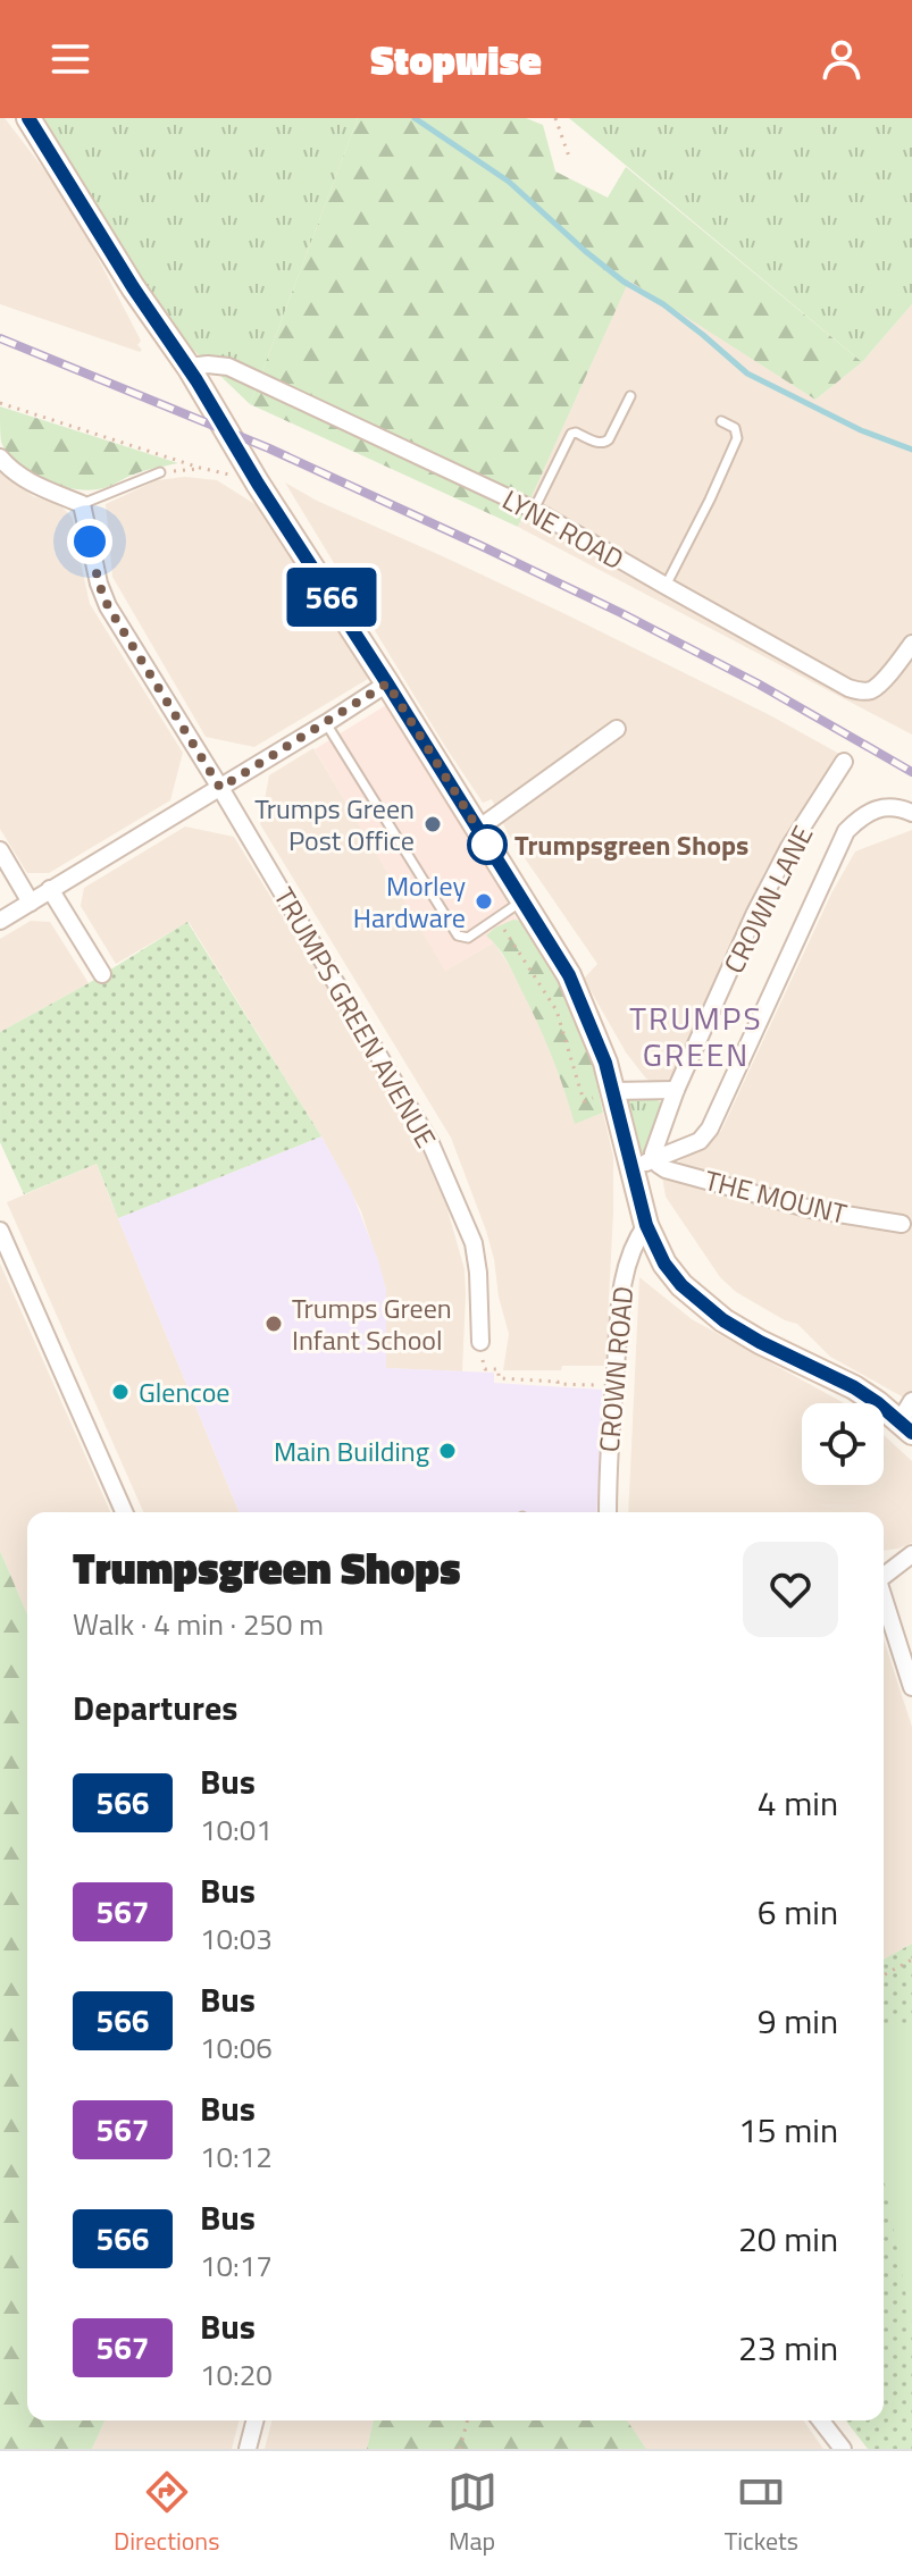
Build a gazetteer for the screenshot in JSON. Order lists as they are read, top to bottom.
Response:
{
  "streets": {
    "street": [
      "LYNE ROAD",
      "CROWN LANE",
      "TRUMPS GREEN AVENUE",
      "THE MOUNT",
      "CROWN ROAD"
    ]
  },
  "crossings": [
    ["CROWN LANE", "THE MOUNT"]
  ],
  "districts": ["TRUMPS GREEN"],
  "places": [
    "Trumps Green Post Office",
    "Trumpsgreen Shops",
    "Morley Hardware",
    "Trumps Green Infant School",
    "Glencoe",
    "Main Building"
  ],
  "lines": ["bus line 566"],
  "page": {
    "header": "Stopwise",
    "on_map": "566",
    "heading": [
      ["Trumpsgreen Shops", "Walk · 4 min · 250 m"],
      "Departures"
    ],
    "list": [
      {
        "mark": "566",
        "name": "Bus",
        "note": "10:01",
        "value": "4 min"
      },
      {
        "mark": "567",
        "name": "Bus",
        "note": "10:03",
        "value": "6 min"
      },
      {
        "mark": "566",
        "name": "Bus",
        "note": "10:06",
        "value": "9 min"
      },
      {
        "mark": "567",
        "name": "Bus",
        "note": "10:12",
        "value": "15 min"
      },
      {
        "mark": "566",
        "name": "Bus",
        "note": "10:17",
        "value": "20 min"
      },
      {
        "mark": "567",
        "name": "Bus",
        "note": "10:20",
        "value": "23 min"
      }
    ],
    "tabs": ["Directions", "Map", "Tickets"]
  }
}
